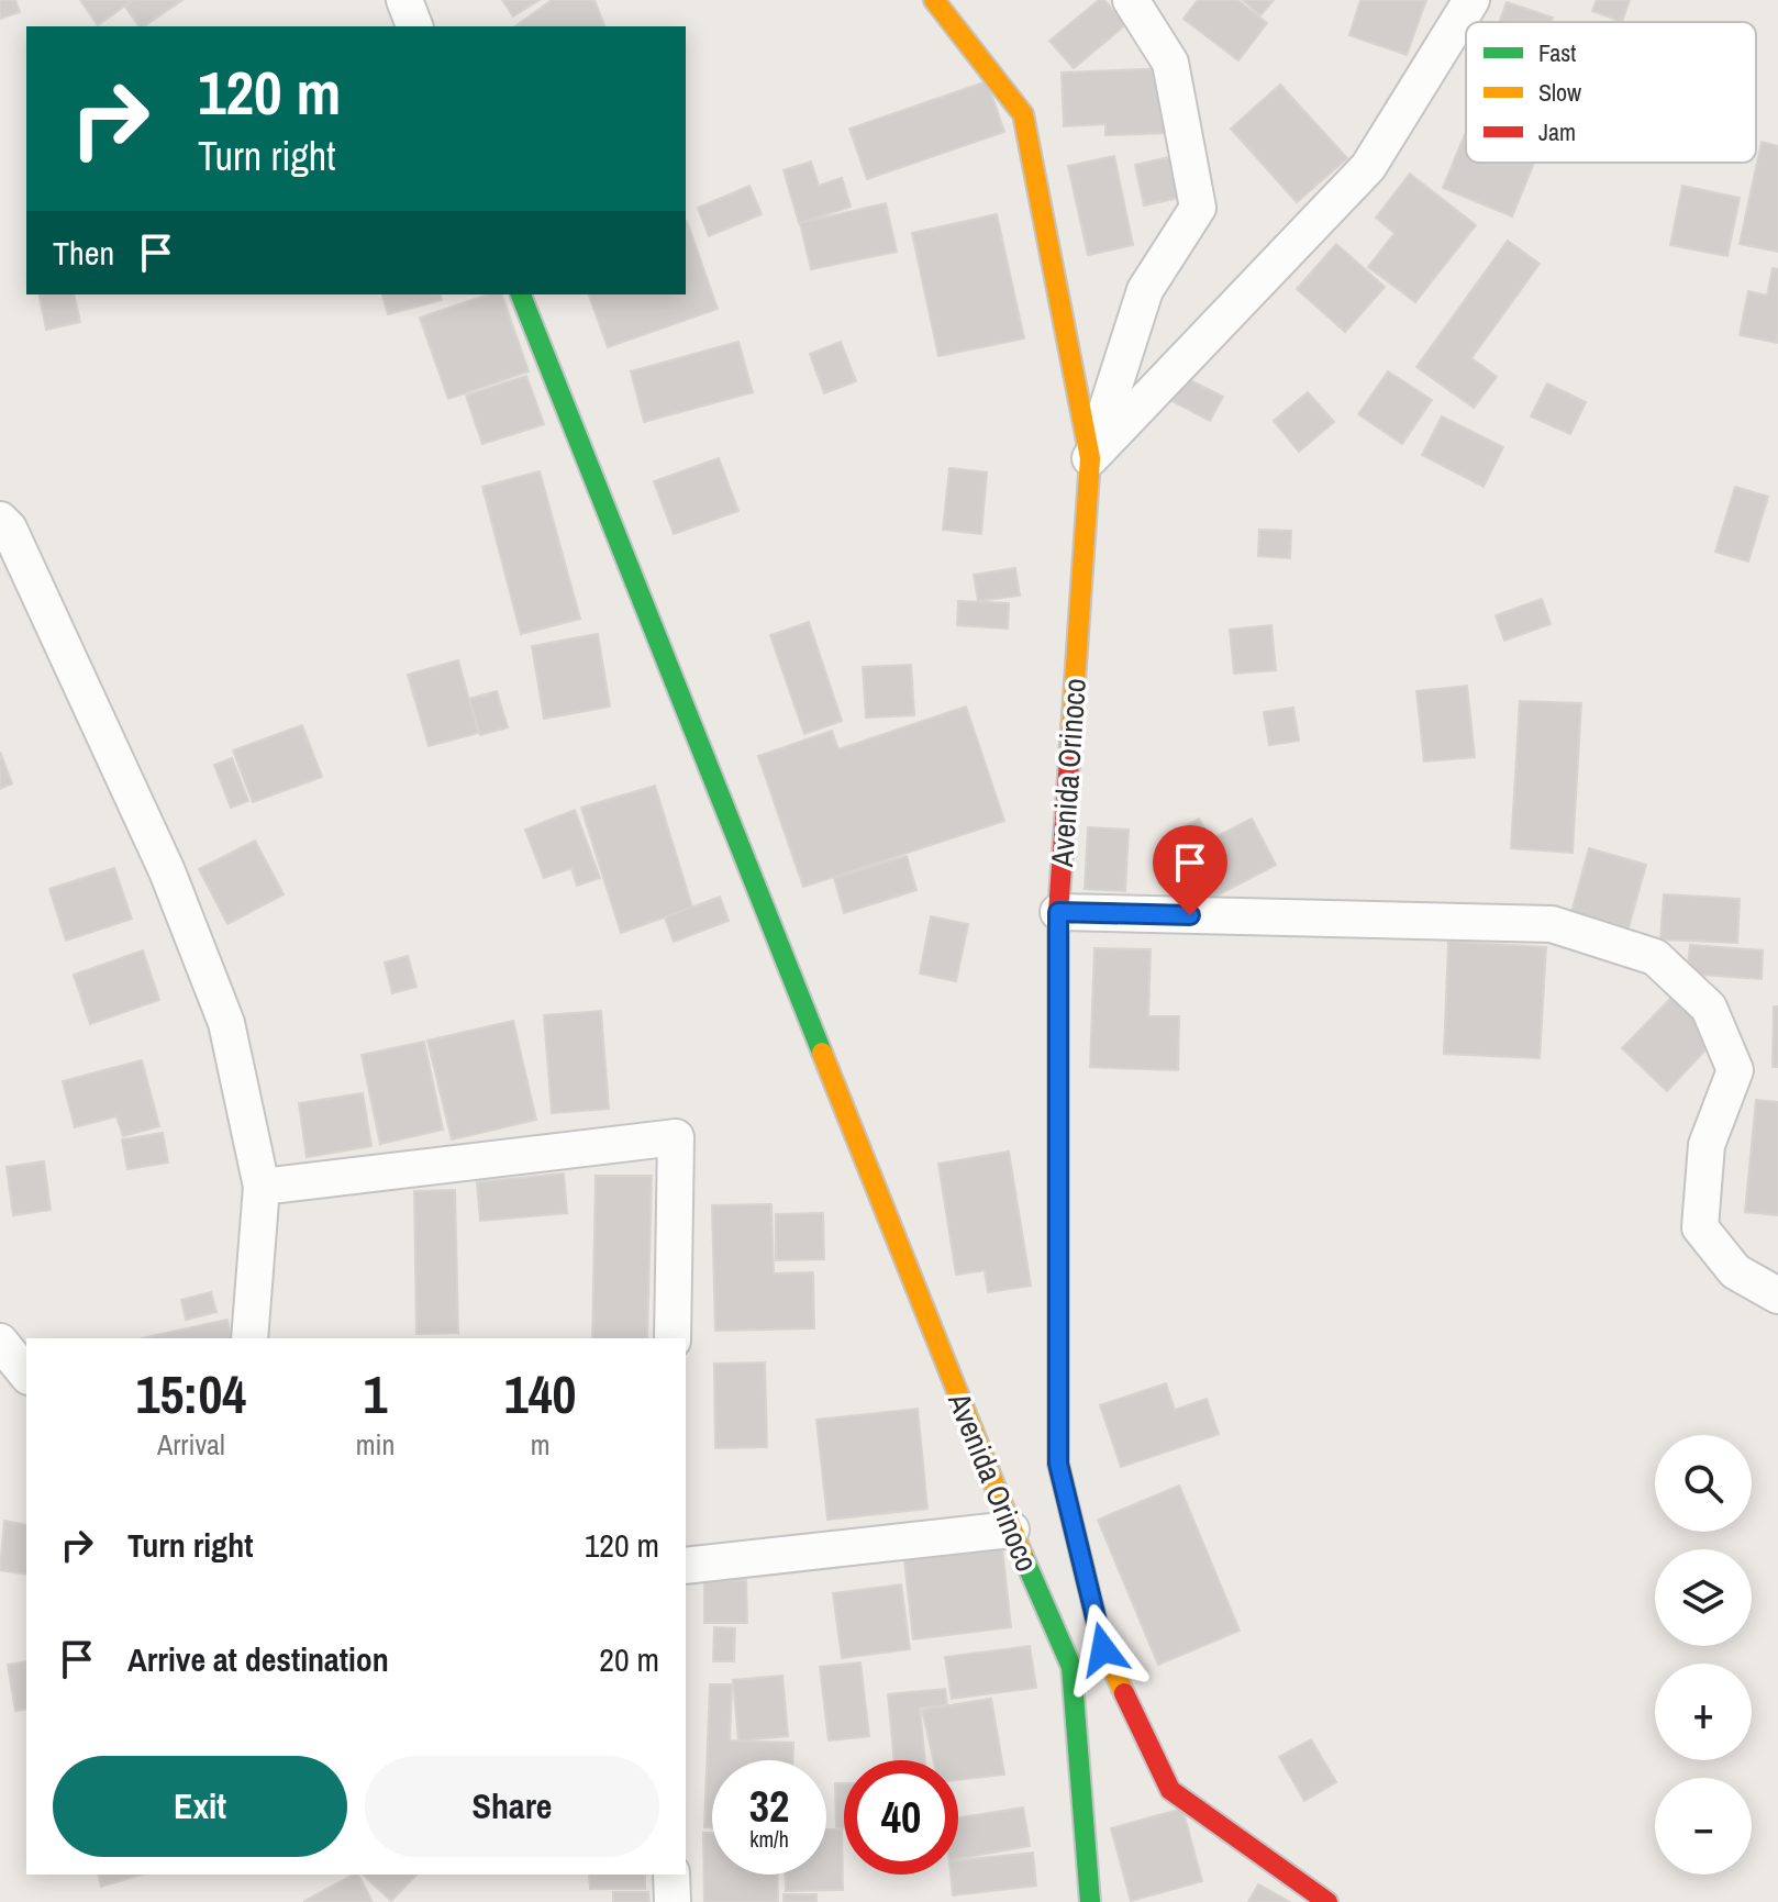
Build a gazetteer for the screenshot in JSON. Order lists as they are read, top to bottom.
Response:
{
  "streets": {
    "street": ["Avenida Orinoco"]
  },
  "legend": ["Fast", "Slow", "Jam"],
  "page": {
    "turn": ["120 m", "Turn right"],
    "then": "Then",
    "eta": [
      "15:04",
      "Arrival",
      "1",
      "min",
      "140",
      "m"
    ],
    "map_buttons": ["+", "−"],
    "list": [
      {
        "name": "Turn right",
        "value": "120 m"
      },
      {
        "name": "Arrive at destination",
        "value": "20 m"
      }
    ],
    "buttons": ["Exit", "Share"],
    "speed": "32 km/h",
    "limit": "40"
  }
}
